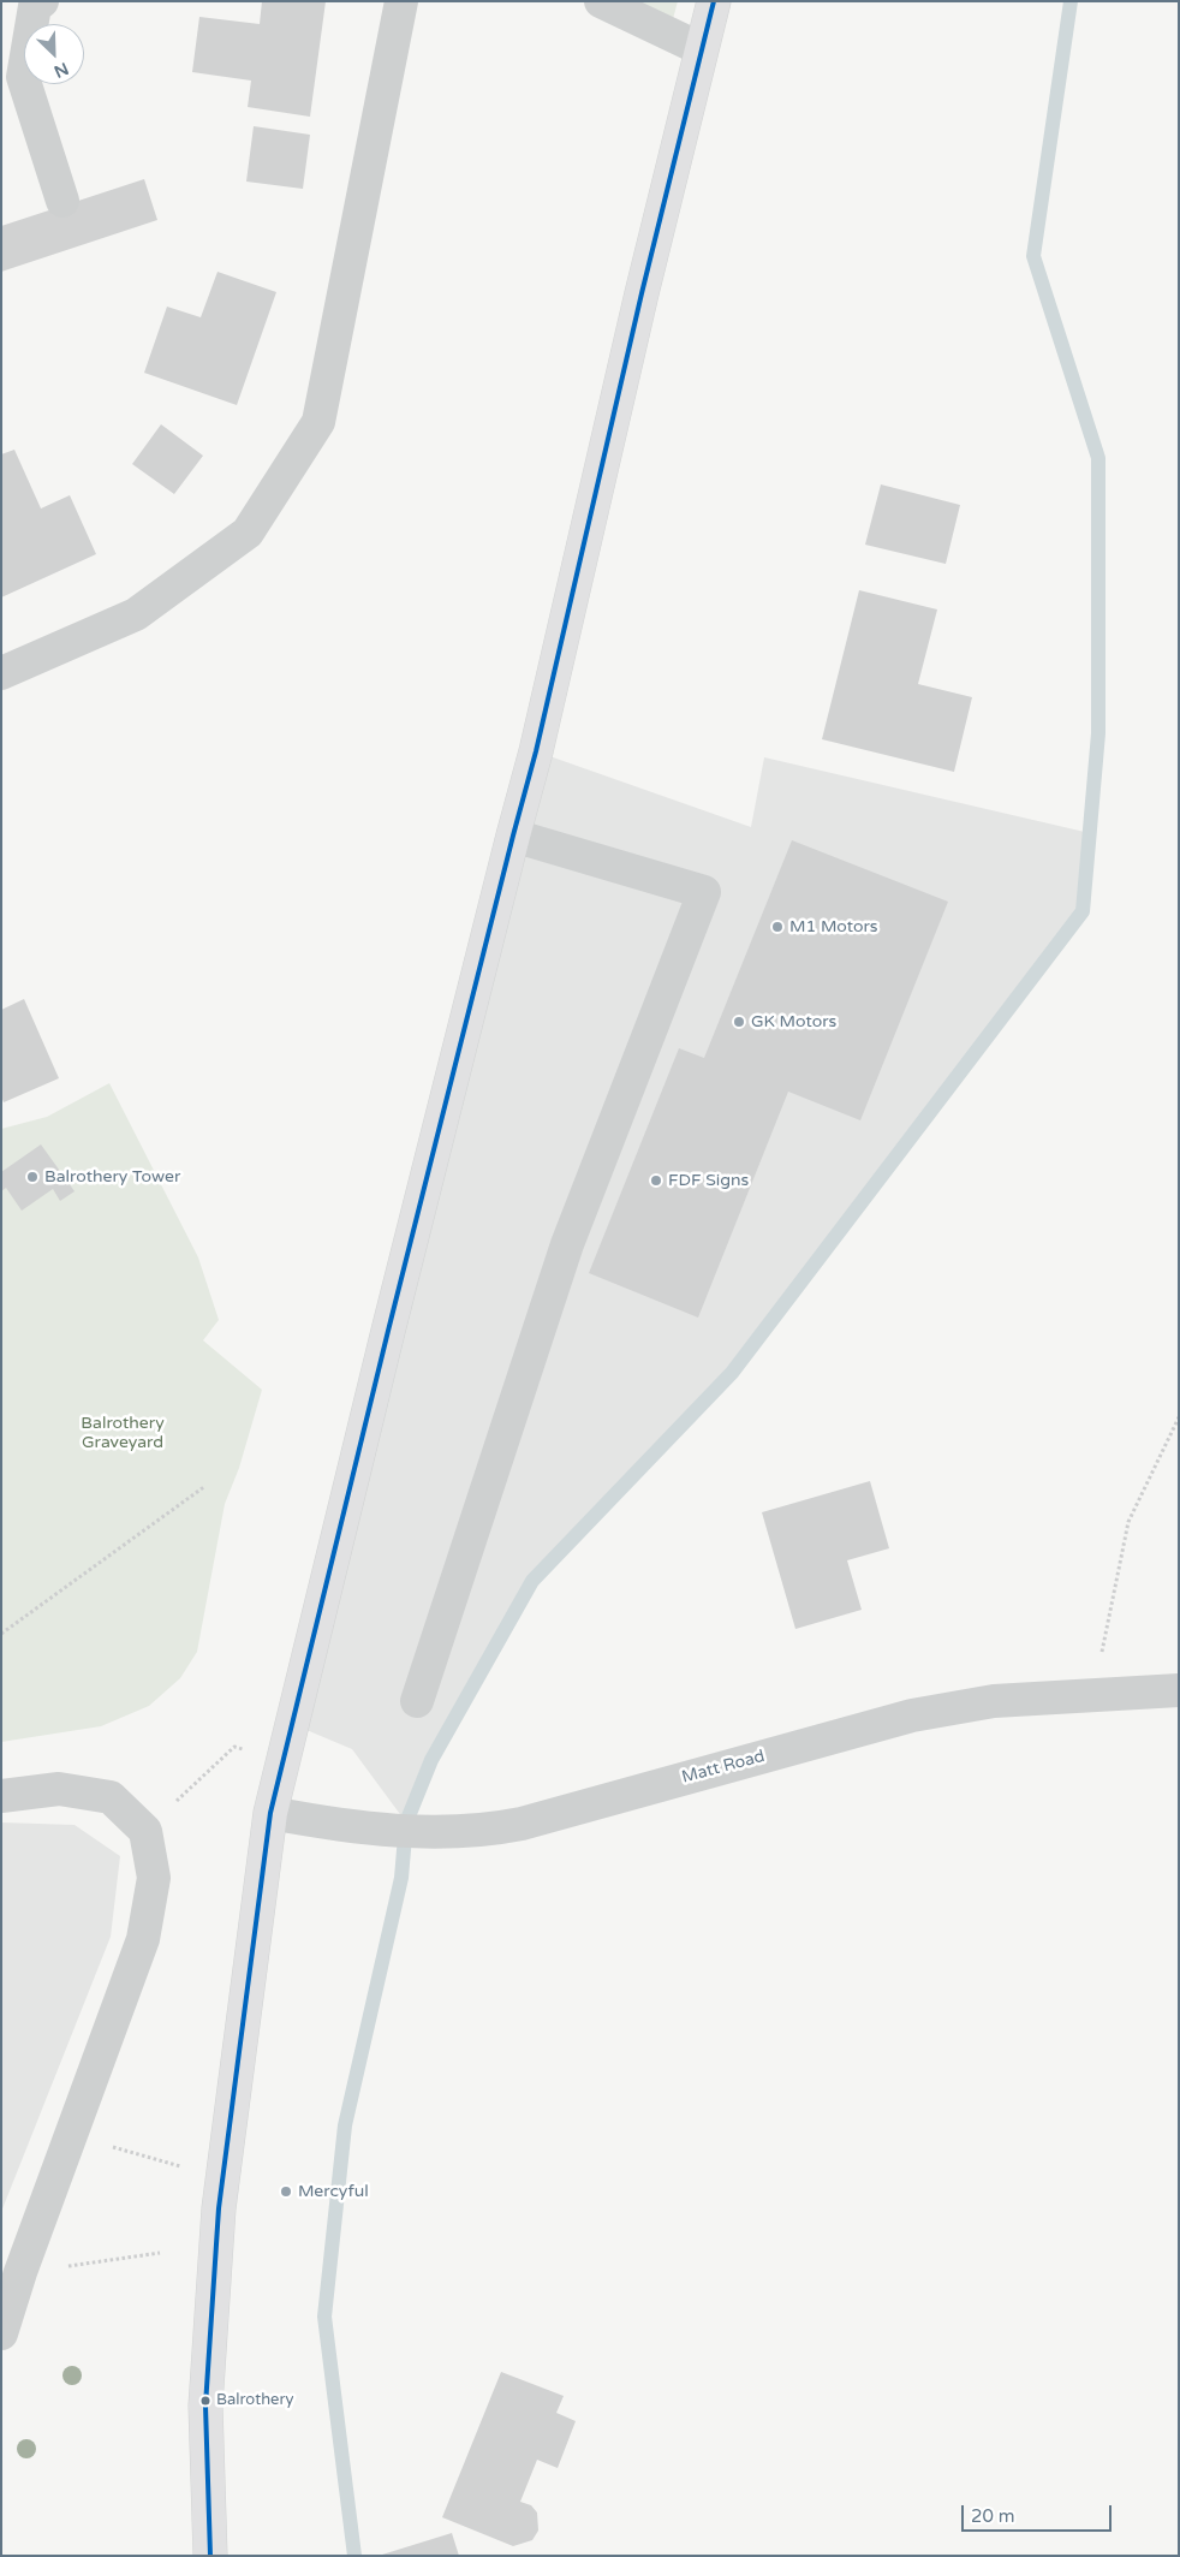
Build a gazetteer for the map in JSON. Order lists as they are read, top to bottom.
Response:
{
  "streets": {
    "street": ["Matt Road"]
  },
  "parks": ["Balrothery Graveyard"],
  "places": [
    "M1 Motors",
    "GK Motors",
    "Balrothery Tower",
    "FDF Signs",
    "Mercyful",
    "Balrothery"
  ],
  "scale_bar": "20 m",
  "north": "bottom right"
}
